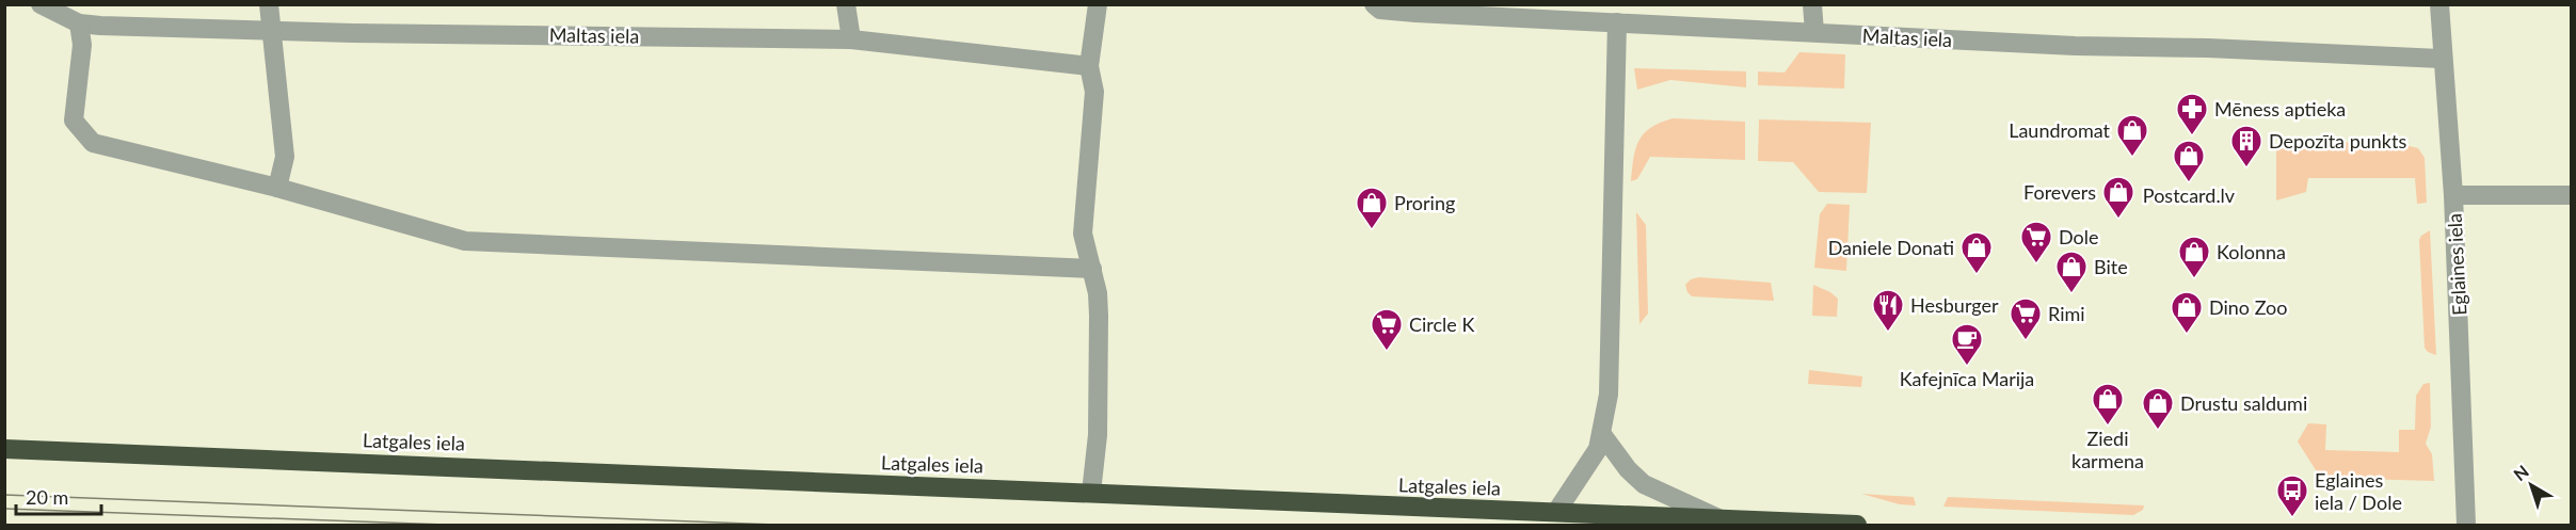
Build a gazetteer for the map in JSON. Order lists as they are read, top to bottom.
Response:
{
  "streets": {
    "highway": ["Latgales iela"],
    "street": ["Maltas iela", "Eglaines iela"]
  },
  "crossings": [
    ["Maltas iela", "Eglaines iela"]
  ],
  "places": {
    "pharmacy": ["Mēness aptieka"],
    "shop": [
      "Laundromat",
      "Postcard.lv",
      "Forevers",
      "Proring",
      "Daniele Donati",
      "Kolonna",
      "Bite",
      "Dino Zoo",
      "Ziedi karmena",
      "Drustu saldumi"
    ],
    "building": ["Depozīta punkts"],
    "supermarket": ["Dole", "Rimi", "Circle K"],
    "restaurant": ["Hesburger"],
    "cafe": ["Kafejnīca Marija"],
    "bus stop": ["Eglaines iela / Dole"]
  },
  "scale_bar": "20 m",
  "north": "top left"
}
